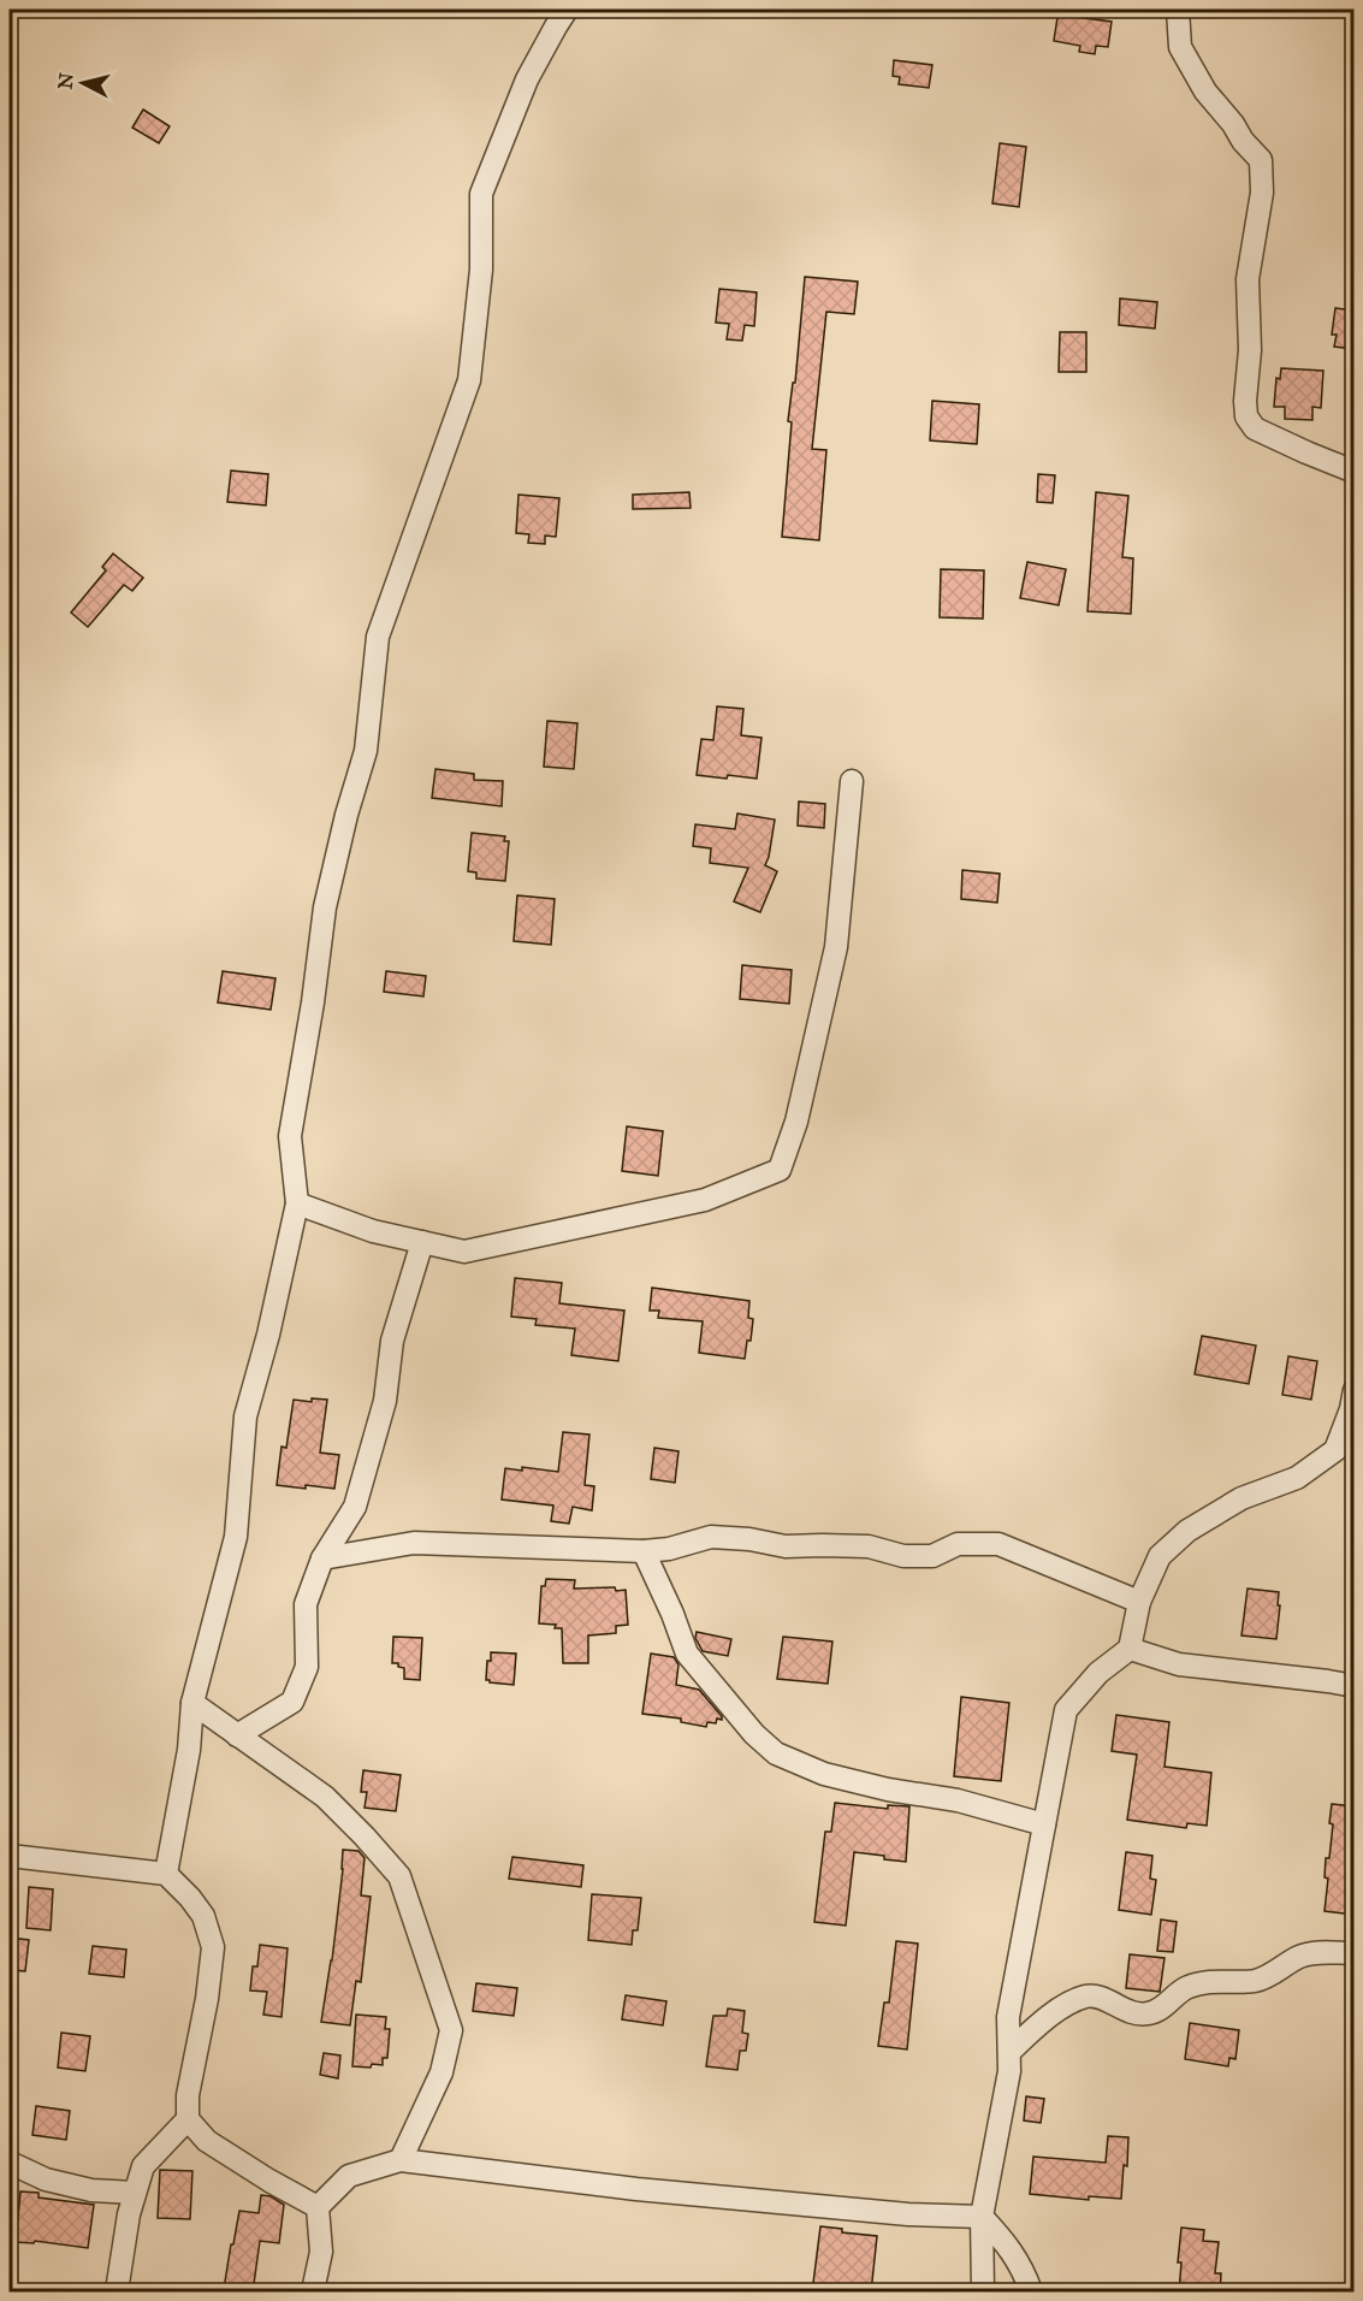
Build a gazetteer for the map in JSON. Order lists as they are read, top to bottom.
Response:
{
  "north": "left"
}
